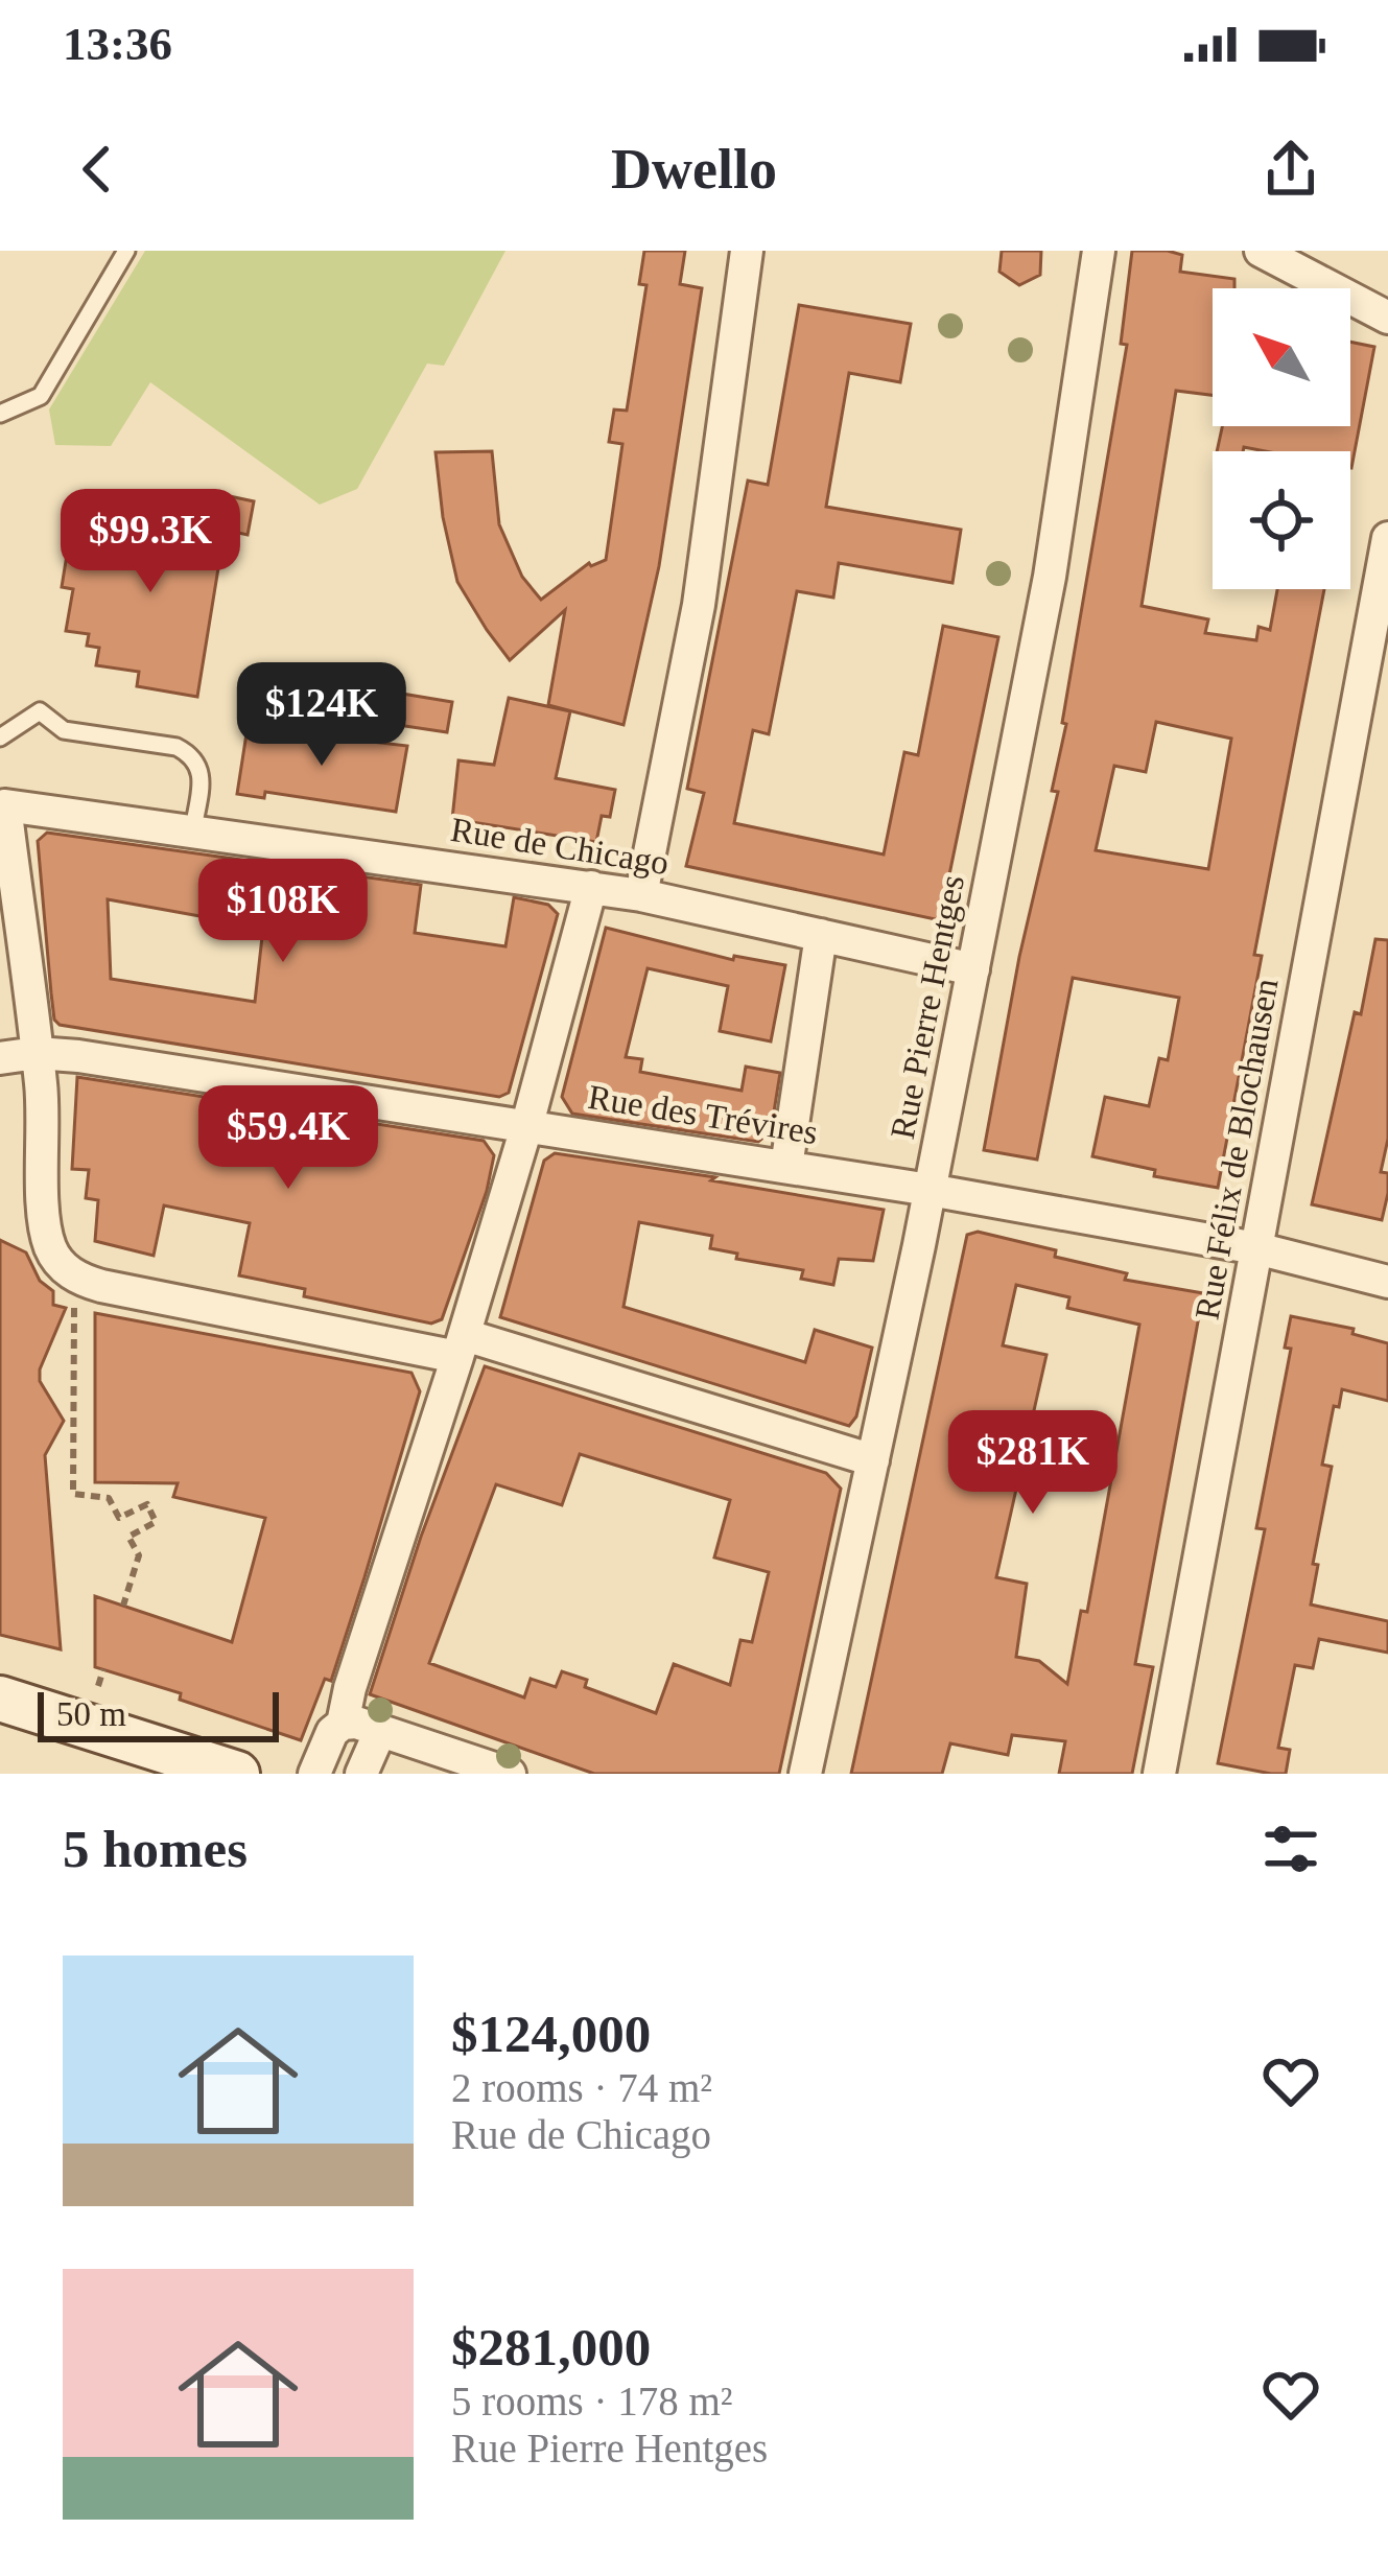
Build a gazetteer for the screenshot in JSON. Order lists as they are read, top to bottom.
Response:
{
  "streets": {
    "street": [
      "Rue de Chicago",
      "Rue Pierre Hentges",
      "Rue des Trévires",
      "Rue Félix de Blochausen"
    ]
  },
  "crossings": [
    ["Rue de Chicago", "Rue Pierre Hentges"],
    ["Rue de Chicago", "Rue des Trévires"],
    ["Rue Pierre Hentges", "Rue des Trévires"],
    ["Rue des Trévires", "Rue Félix de Blochausen"]
  ],
  "scale_bar": "50 m",
  "north": "top left",
  "page": {
    "status": "13:36",
    "header": "Dwello",
    "price": [
      "$99.3K",
      "$124K",
      "$108K",
      "$59.4K",
      "$281K"
    ],
    "scale": "50 m",
    "heading": "5 homes",
    "list": [
      {
        "name": "$124,000",
        "note": "2 rooms · 74 m² · Rue de Chicago"
      },
      {
        "name": "$281,000",
        "note": "5 rooms · 178 m² · Rue Pierre Hentges"
      }
    ]
  }
}
